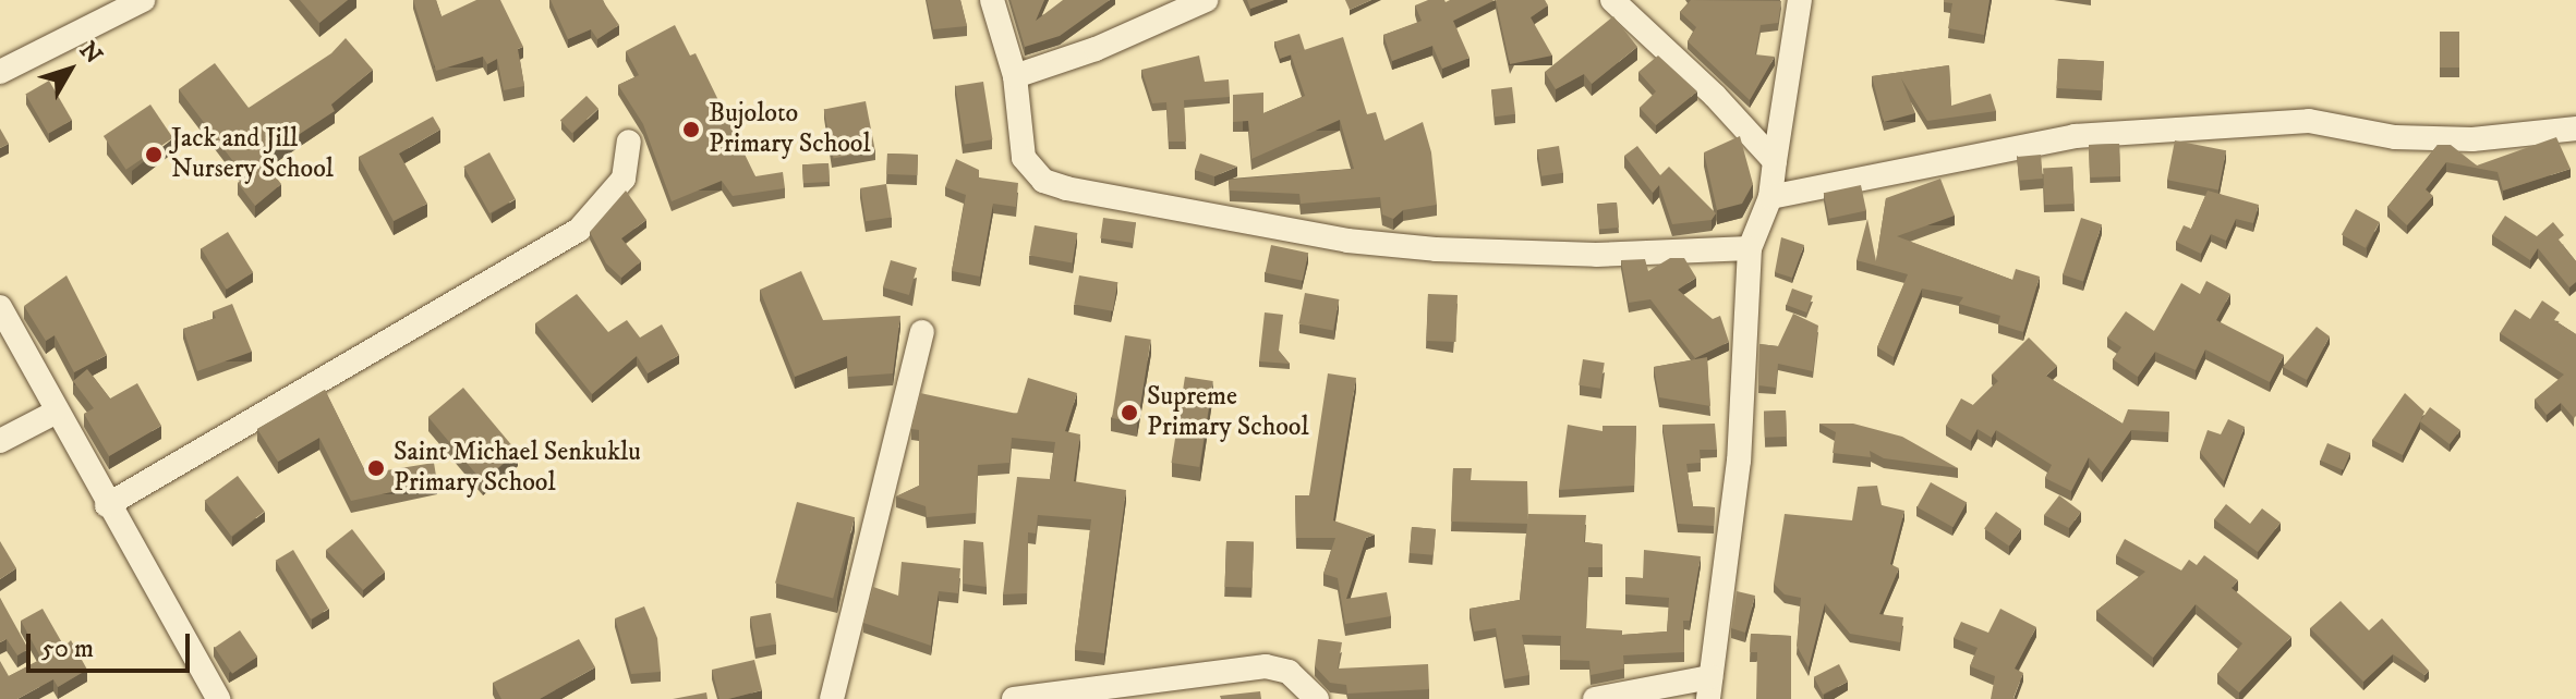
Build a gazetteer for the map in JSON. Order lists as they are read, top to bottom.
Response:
{
  "places": [
    "Bujoloto Primary School",
    "Jack and Jill Nursery School",
    "Supreme Primary School",
    "Saint Michael Senkuklu Primary School"
  ],
  "scale_bar": "50 m",
  "north": "top right"
}
